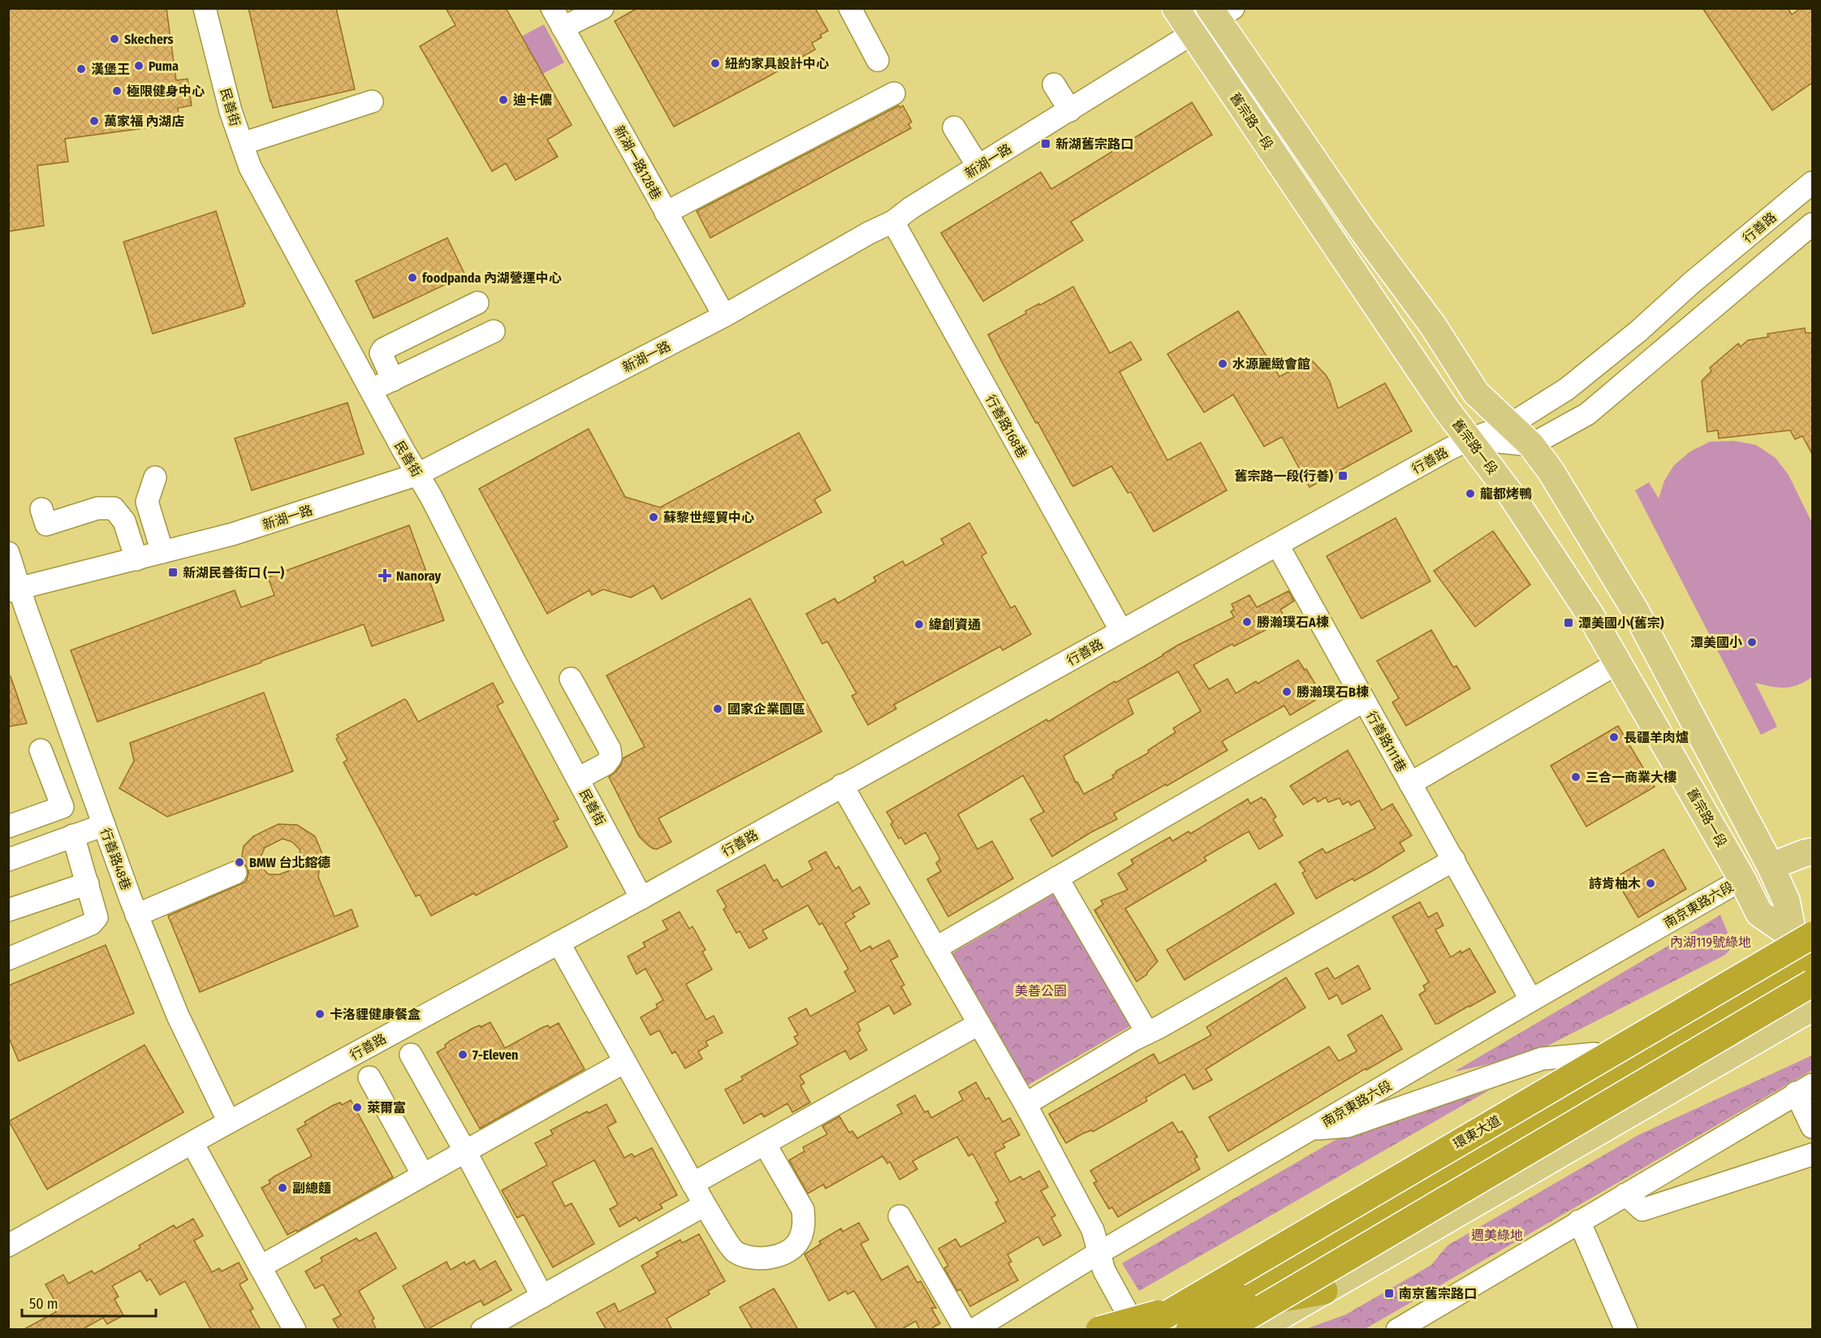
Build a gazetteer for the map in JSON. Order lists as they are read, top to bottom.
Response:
{
  "streets": {
    "highway": ["環東大道"],
    "main road": ["舊宗路一段"],
    "street": [
      "民善街",
      "新湖一路",
      "新湖一路128巷",
      "行善路",
      "行善路168巷",
      "行善路111巷",
      "行善路48巷",
      "南京東路六段"
    ]
  },
  "crossings": [
    ["民善街", "新湖一路"],
    ["民善街", "行善路"],
    ["舊宗路一段", "新湖一路"],
    ["舊宗路一段", "行善路"],
    ["舊宗路一段", "行善路111巷"],
    ["舊宗路一段", "南京東路六段"],
    ["舊宗路一段", "環東大道"],
    ["新湖一路", "新湖一路128巷"],
    ["新湖一路", "行善路168巷"],
    ["新湖一路", "行善路48巷"],
    ["行善路", "行善路168巷"],
    ["行善路", "行善路111巷"],
    ["行善路", "行善路48巷"],
    ["行善路111巷", "南京東路六段"]
  ],
  "parks": ["內湖119號綠地", "美善公園", "週美綠地"],
  "places": {
    "other": [
      "Skechers",
      "紐約家具設計中心",
      "Puma",
      "漢堡王",
      "極限健身中心",
      "迪卡儂",
      "萬家福 內湖店",
      "foodpanda 內湖營運中心",
      "水源麗緻會館",
      "龍都烤鴨",
      "蘇黎世經貿中心",
      "勝瀚璞石A棟",
      "緯創資通",
      "潭美國小",
      "勝瀚璞石B棟",
      "國家企業園區",
      "長疆羊肉爐",
      "三合一商業大樓",
      "BMW 台北鎔德",
      "詩肯柚木",
      "卡洛貍健康餐盒",
      "7-Eleven",
      "萊爾富",
      "副總麵"
    ],
    "transit": [
      "新湖舊宗路口",
      "舊宗路一段(行善)",
      "新湖民善街口 (一)",
      "潭美國小(舊宗)",
      "南京舊宗路口"
    ],
    "health": ["Nanoray"]
  },
  "scale_bar": "50 m"
}
